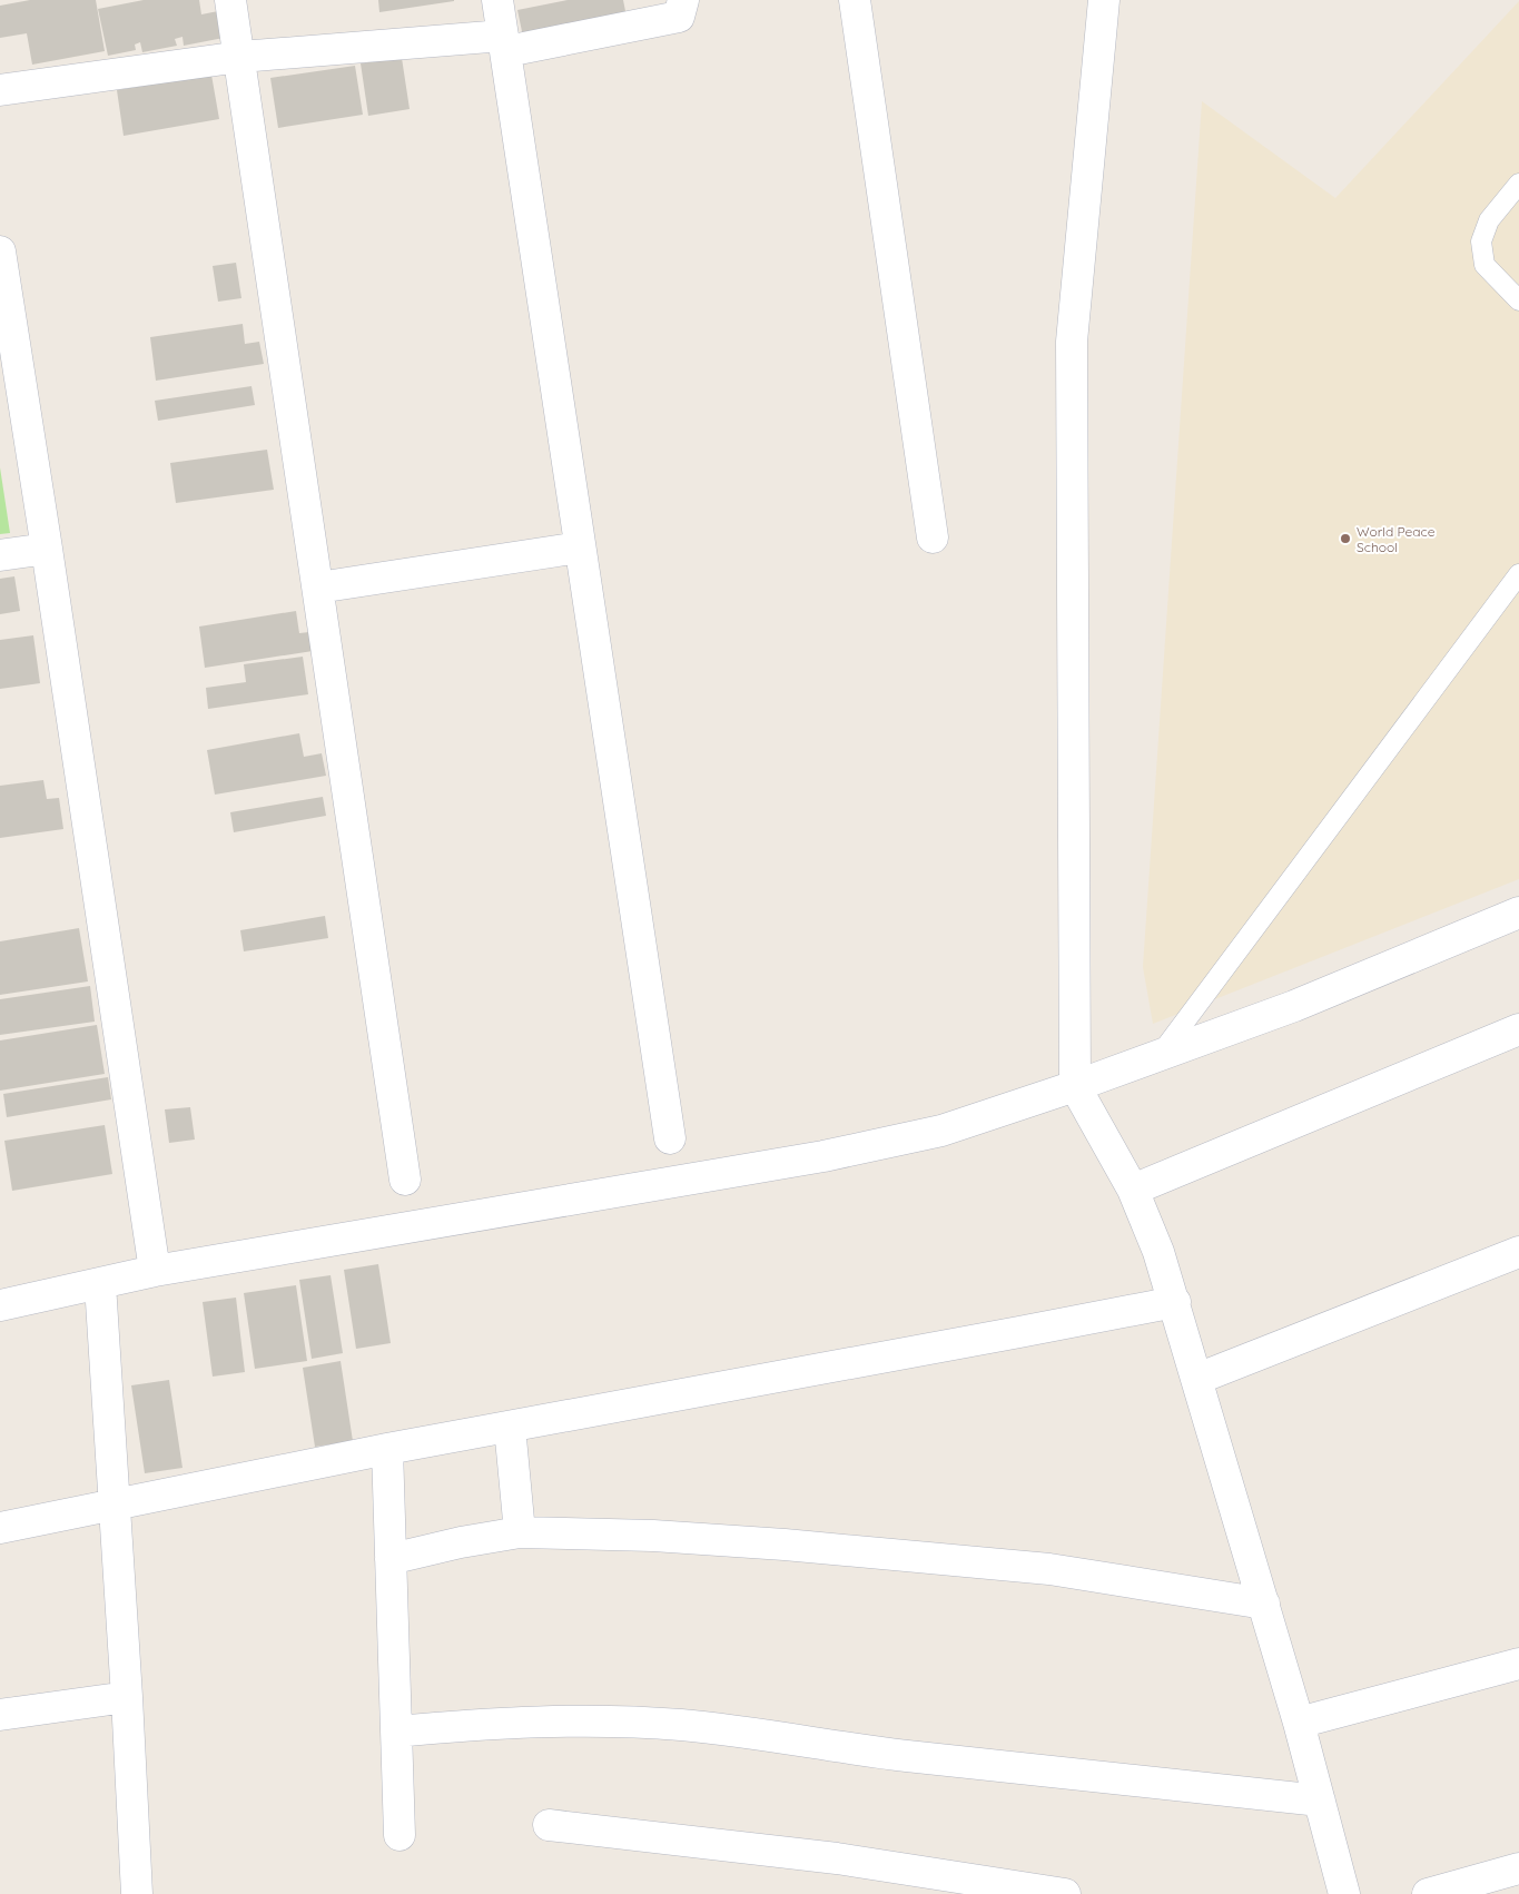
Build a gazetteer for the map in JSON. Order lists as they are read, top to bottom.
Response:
{
  "places": ["World Peace School"]
}
